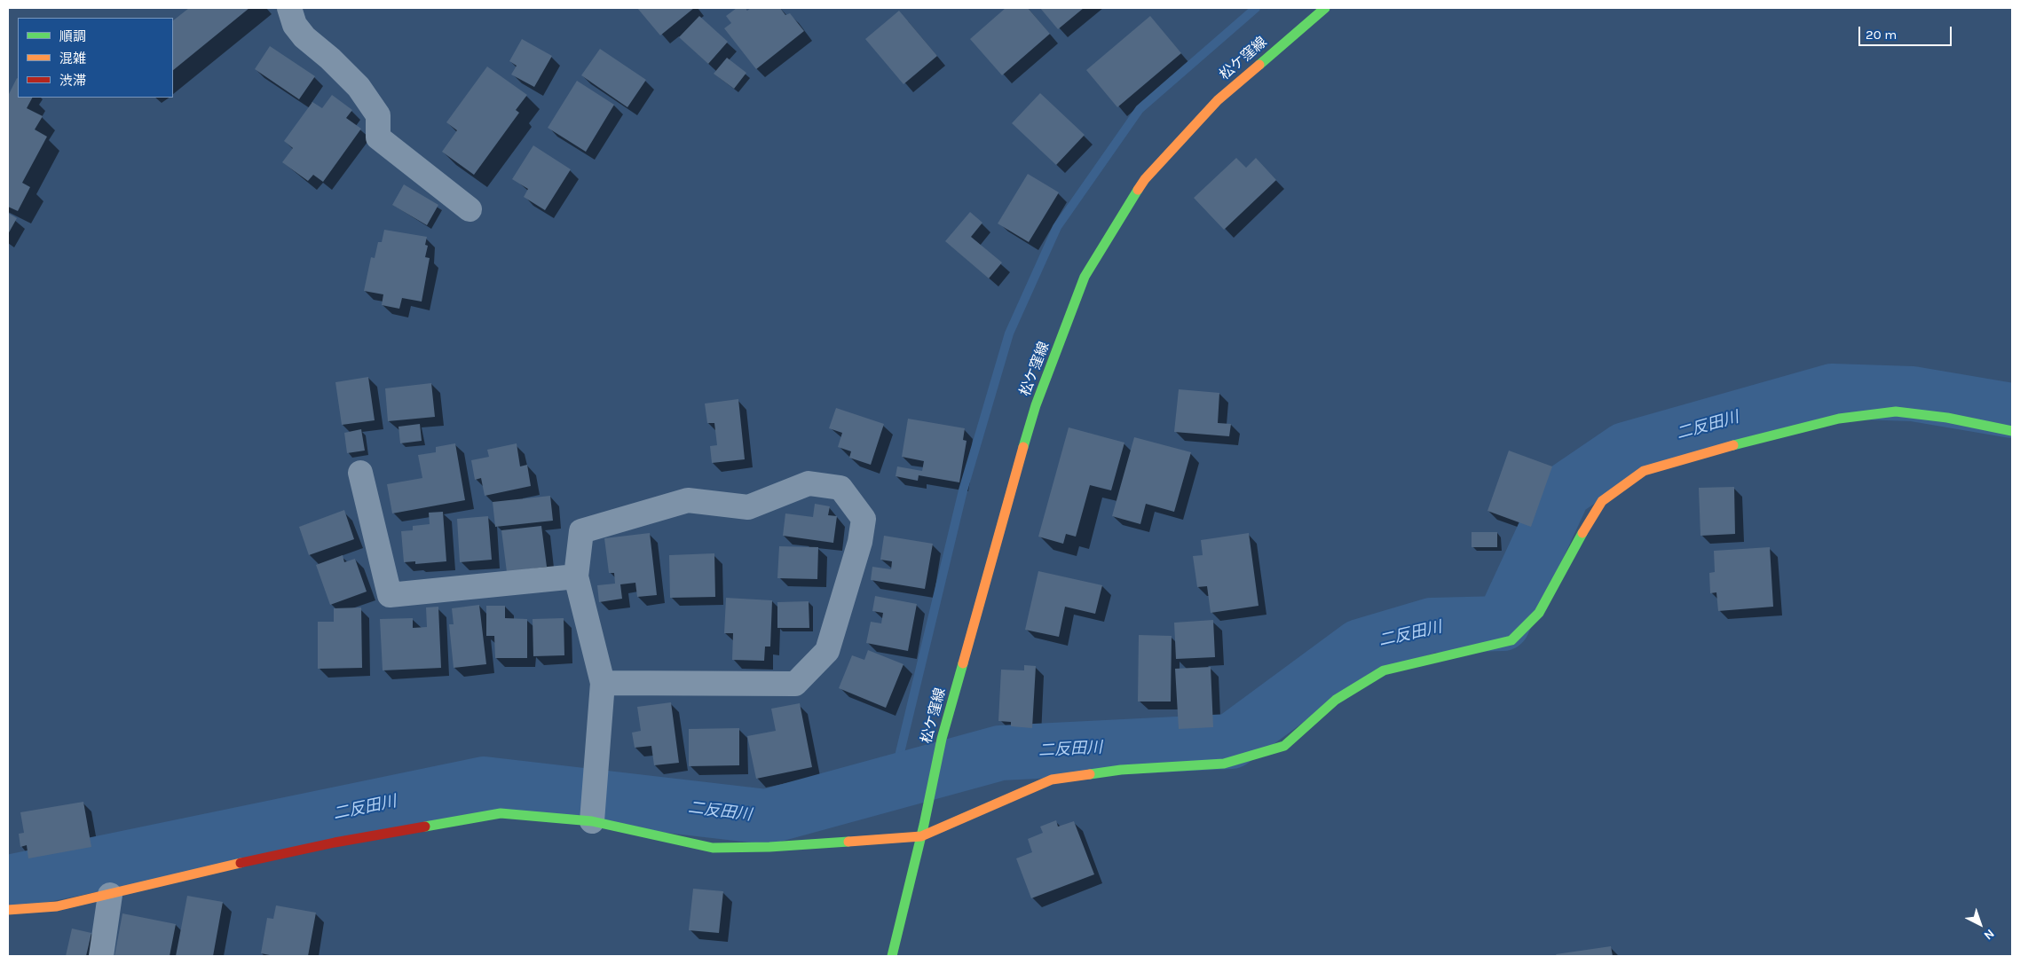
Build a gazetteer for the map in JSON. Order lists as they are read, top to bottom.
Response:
{
  "streets": {
    "street": ["松ケ窪線"]
  },
  "water": ["二反田川"],
  "legend": ["順調", "混雑", "渋滞"],
  "scale_bar": "20 m",
  "north": "bottom right"
}
